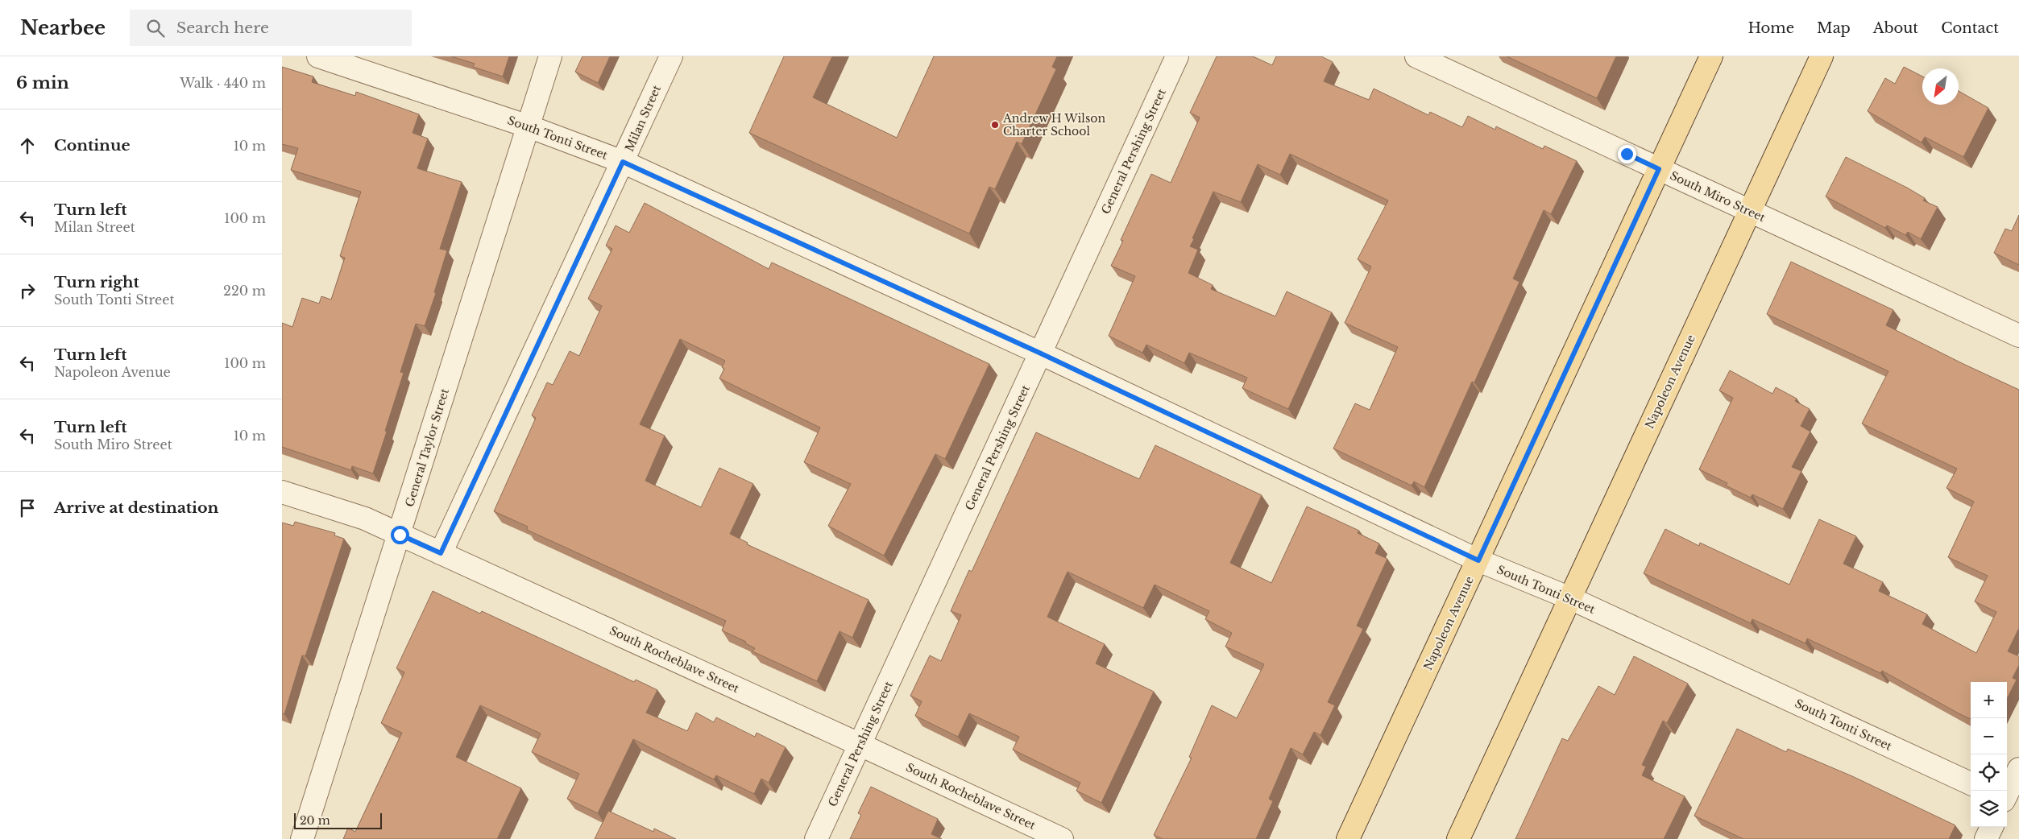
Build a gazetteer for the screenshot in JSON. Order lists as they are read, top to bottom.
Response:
{
  "streets": {
    "main road": ["Napoleon Avenue"],
    "street": [
      "Milan Street",
      "South Tonti Street",
      "General Pershing Street",
      "South Miro Street",
      "General Taylor Street",
      "South Rocheblave Street"
    ]
  },
  "crossings": [
    ["Milan Street", "South Tonti Street"],
    ["Milan Street", "South Rocheblave Street"],
    ["South Tonti Street", "General Pershing Street"],
    ["South Tonti Street", "Napoleon Avenue"],
    ["South Tonti Street", "General Taylor Street"],
    ["General Pershing Street", "South Rocheblave Street"],
    ["South Miro Street", "Napoleon Avenue"],
    ["General Taylor Street", "South Rocheblave Street"]
  ],
  "places": ["Andrew H Wilson Charter School"],
  "scale_bar": "20 m",
  "north": "bottom left",
  "page": {
    "header": "Nearbee",
    "search": "Search here",
    "nav": [
      "Home",
      "Map",
      "About",
      "Contact"
    ],
    "heading": ["6 min", "Walk · 440 m"],
    "list": [
      ["Continue", "10 m"],
      ["Turn left", "Milan Street", "100 m"],
      ["Turn right", "South Tonti Street", "220 m"],
      ["Turn left", "Napoleon Avenue", "100 m"],
      ["Turn left", "South Miro Street", "10 m"],
      "Arrive at destination"
    ],
    "map_buttons": ["+", "−"],
    "scale": "20 m"
  }
}
